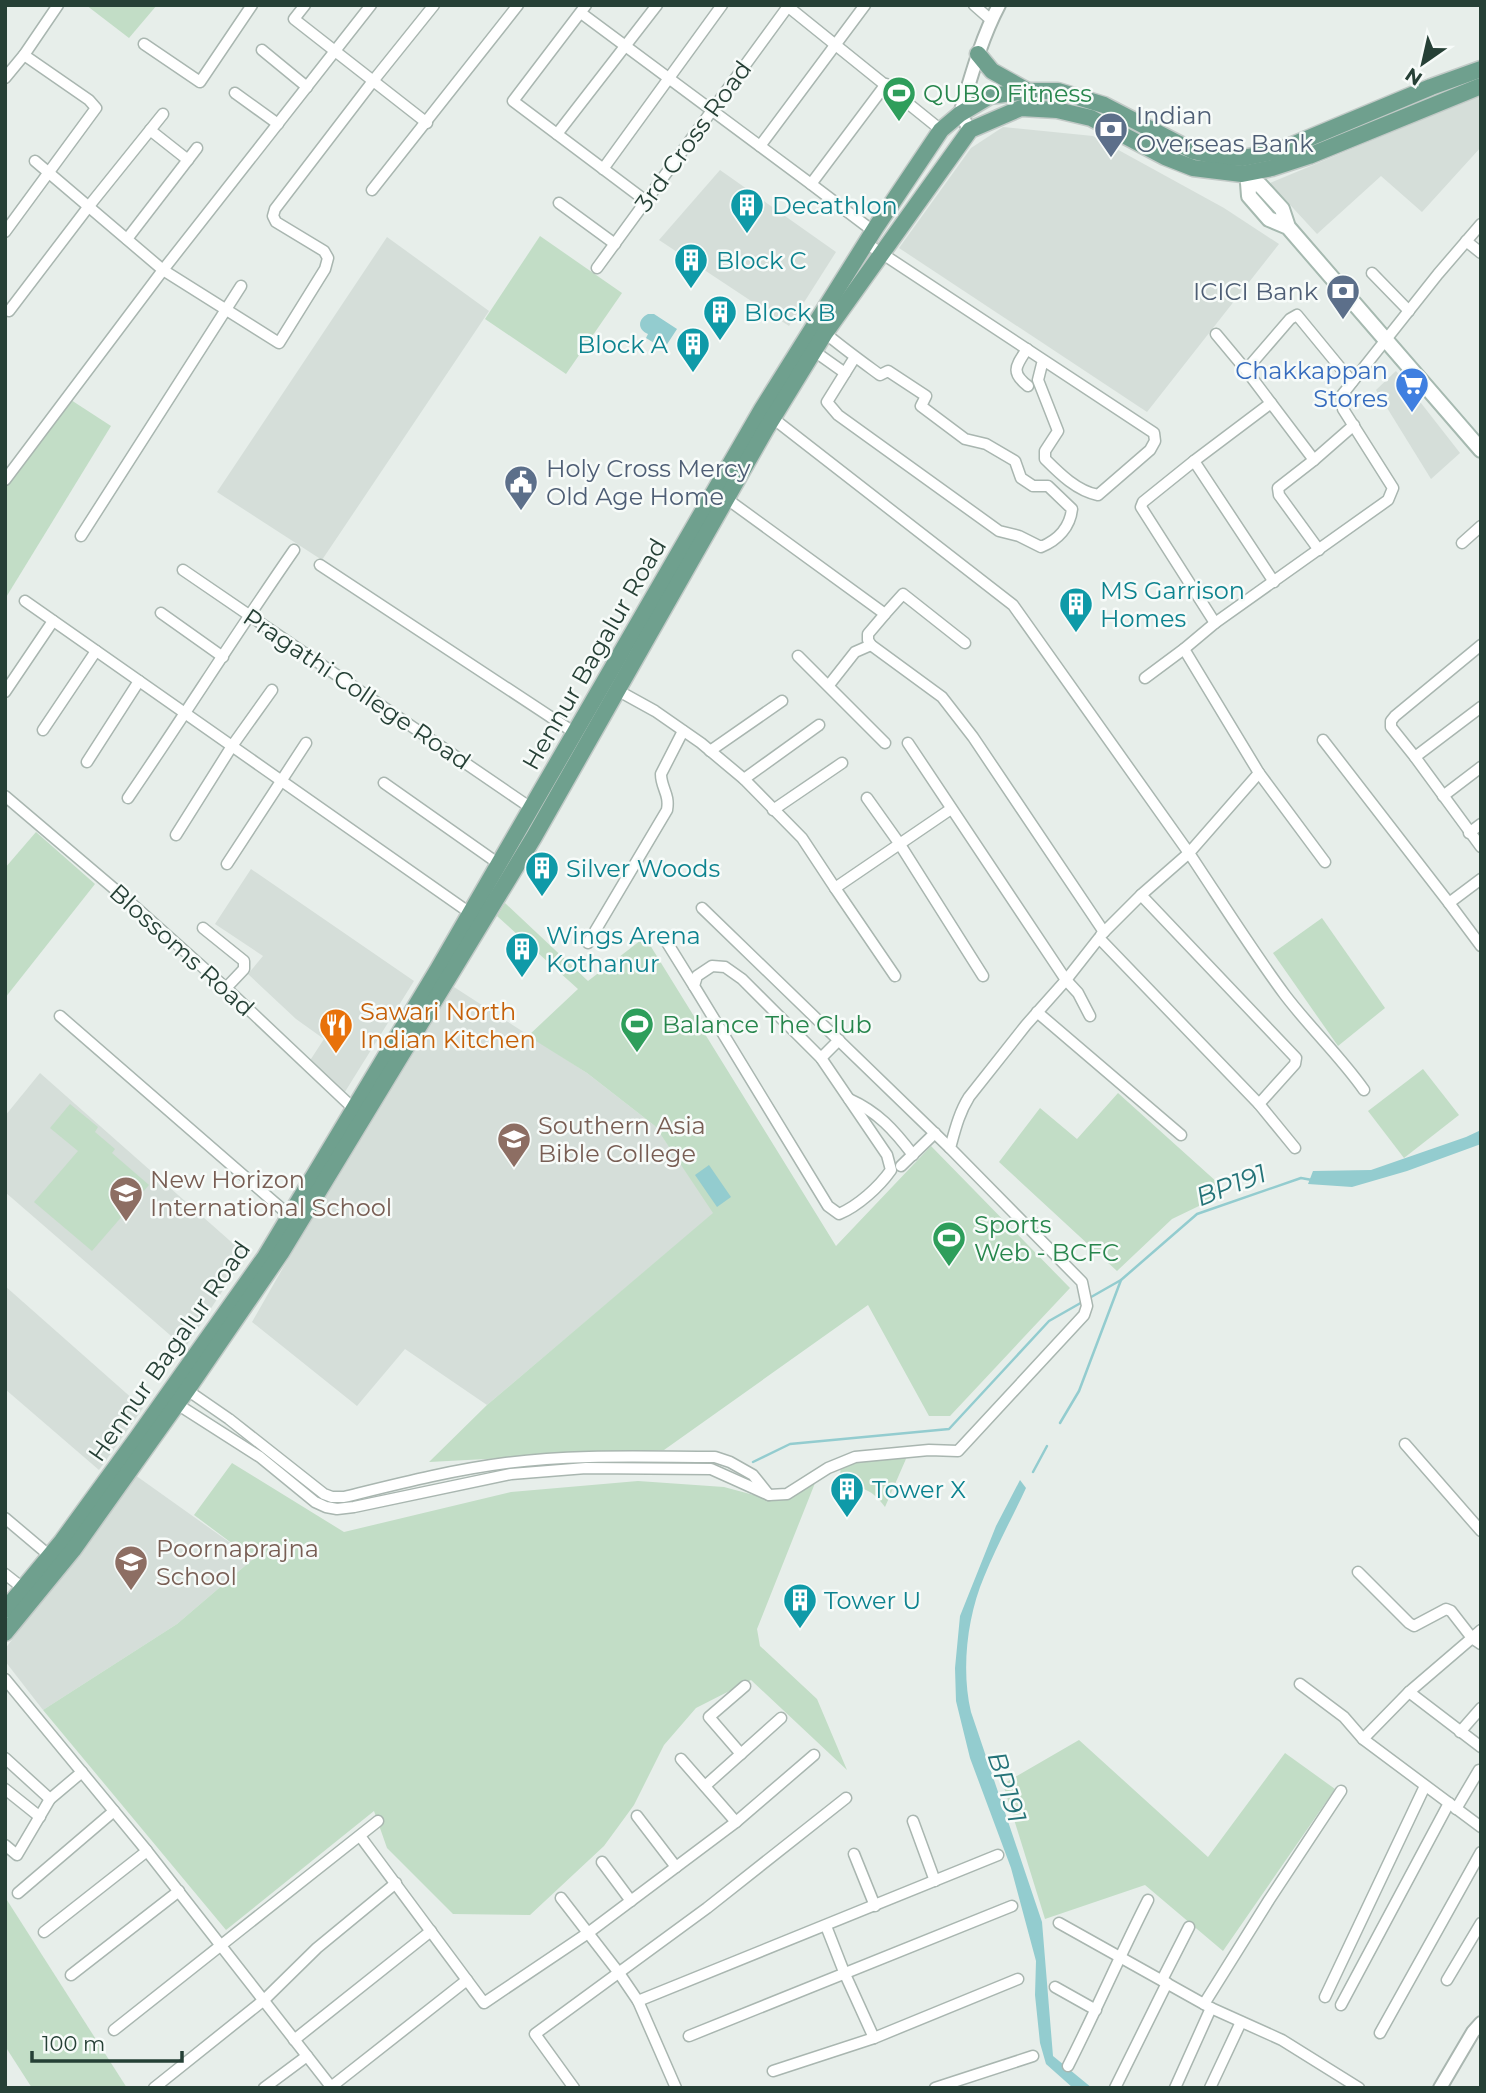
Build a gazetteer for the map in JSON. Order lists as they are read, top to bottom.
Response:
{
  "streets": {
    "main road": ["Hennur Bagalur Road"],
    "street": ["3rd Cross Road", "Pragathi College Road", "Blossoms Road"]
  },
  "crossings": [
    ["Hennur Bagalur Road", "Pragathi College Road"],
    ["Hennur Bagalur Road", "Blossoms Road"]
  ],
  "water": ["BP191"],
  "places": {
    "sports": ["QUBO Fitness", "Balance The Club", "Sports Web - BCFC"],
    "bank": ["Indian Overseas Bank", "ICICI Bank"],
    "building": [
      "Decathlon",
      "Block C",
      "Block B",
      "Block A",
      "MS Garrison Homes",
      "Silver Woods",
      "Wings Arena Kothanur",
      "Tower X",
      "Tower U"
    ],
    "supermarket": ["Chakkappan Stores"],
    "public building": ["Holy Cross Mercy Old Age Home"],
    "restaurant": ["Sawari North Indian Kitchen"],
    "school or university": ["Southern Asia Bible College", "New Horizon International School", "Poornaprajna School"]
  },
  "scale_bar": "100 m",
  "north": "bottom left"
}
